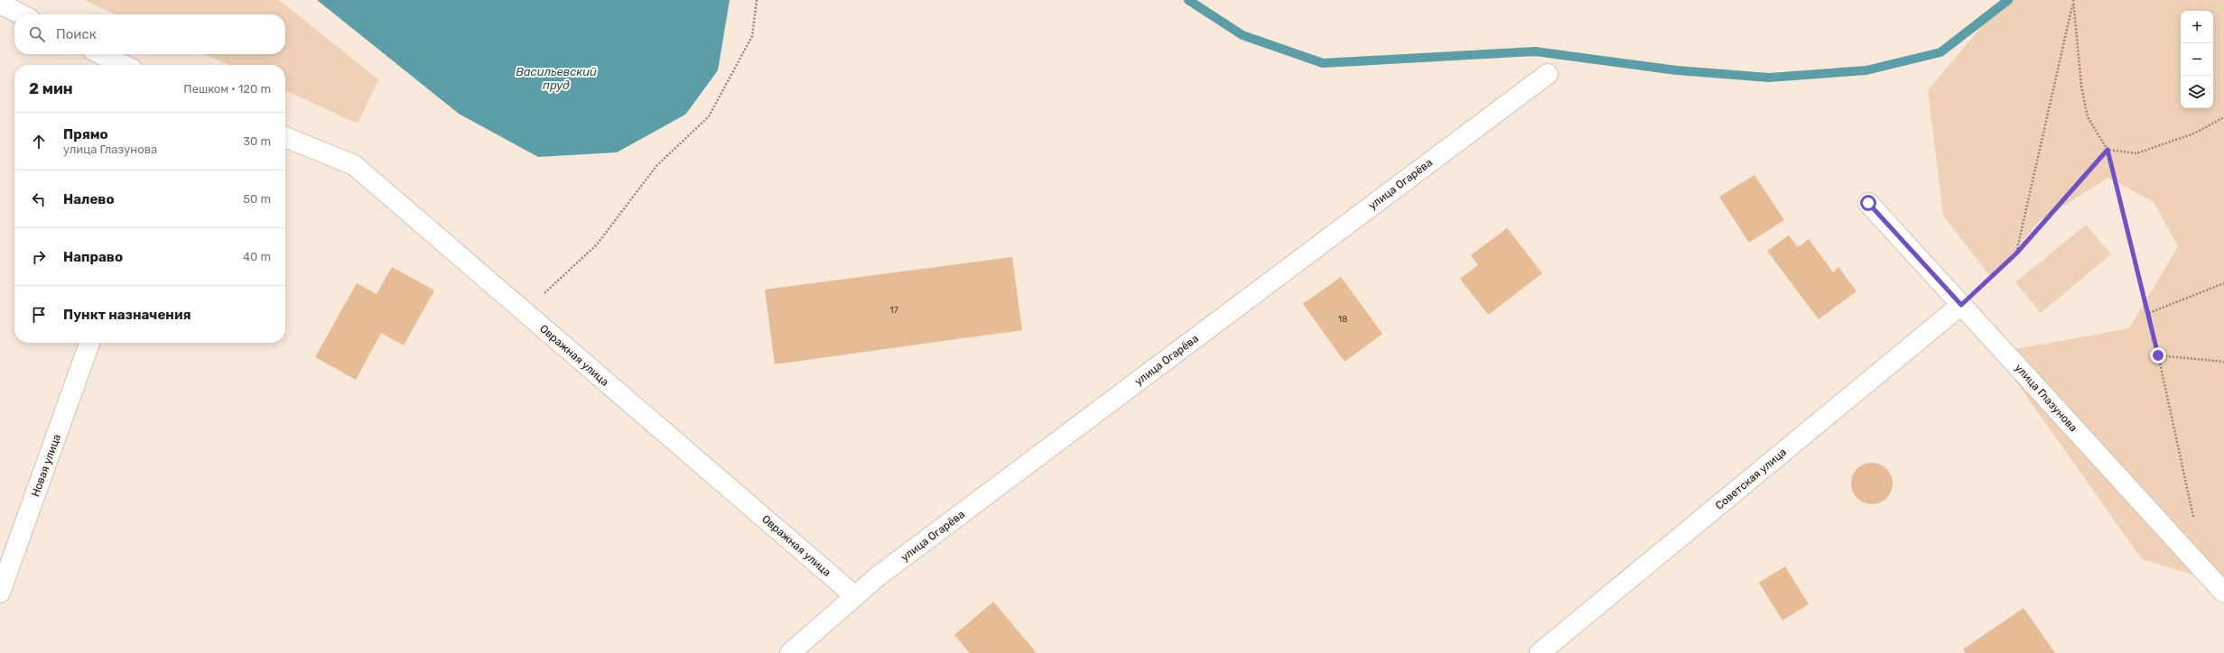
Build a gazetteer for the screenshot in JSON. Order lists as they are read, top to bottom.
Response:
{
  "streets": {
    "street": [
      "улица Огарёва",
      "Овражная улица",
      "улица Глазунова",
      "Новая улица",
      "Советская улица"
    ]
  },
  "crossings": [
    ["улица Огарёва", "Овражная улица"],
    ["улица Глазунова", "Советская улица"]
  ],
  "water": ["Васильевский пруд"],
  "house_numbers": ["17", "18"],
  "page": {
    "map_buttons": ["+", "−"],
    "search": "Поиск",
    "heading": ["2 мин", "Пешком · 120 m"],
    "list": [
      ["Прямо", "улица Глазунова", "30 m"],
      ["Налево", "50 m"],
      ["Направо", "40 m"],
      "Пункт назначения"
    ]
  }
}
